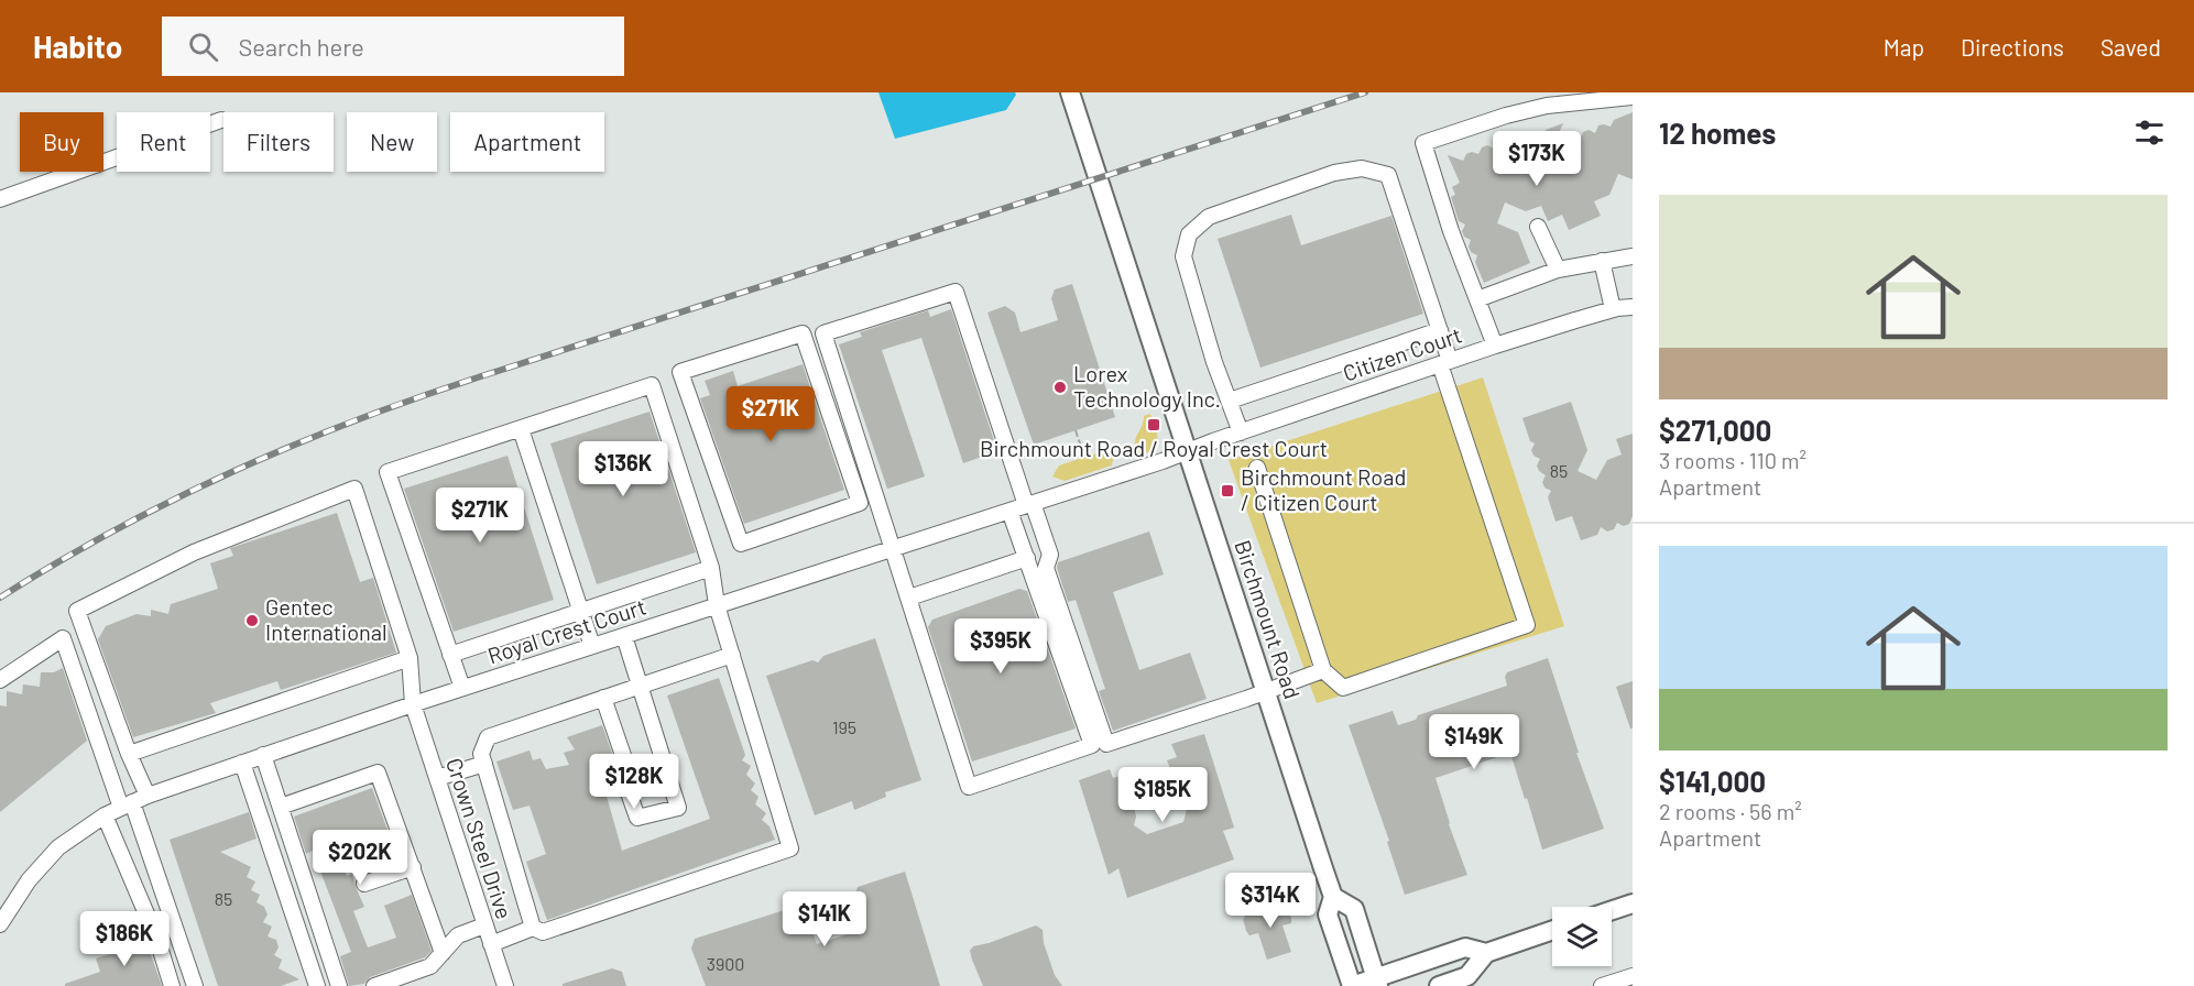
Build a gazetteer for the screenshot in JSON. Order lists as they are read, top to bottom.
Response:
{
  "streets": {
    "main road": ["Birchmount Road"],
    "street": ["Citizen Court", "Royal Crest Court", "Crown Steel Drive"]
  },
  "crossings": [
    ["Citizen Court", "Birchmount Road"],
    ["Citizen Court", "Royal Crest Court"],
    ["Birchmount Road", "Royal Crest Court"],
    ["Royal Crest Court", "Crown Steel Drive"]
  ],
  "places": {
    "other": ["Lorex Technology Inc.", "Gentec International"],
    "transit": ["Birchmount Road / Royal Crest Court", "Birchmount Road / Citizen Court"]
  },
  "house_numbers": [
    "85",
    "195",
    "85",
    "3900"
  ],
  "page": {
    "header": "Habito",
    "search": "Search here",
    "nav": ["Map", "Directions", "Saved"],
    "heading": "12 homes",
    "chip": [
      "Buy",
      "Rent",
      "Filters",
      "New",
      "Apartment"
    ],
    "price": [
      "$173K",
      "$271K",
      "$136K",
      "$271K",
      "$395K",
      "$149K",
      "$128K",
      "$185K",
      "$202K",
      "$314K",
      "$141K",
      "$186K"
    ],
    "list": [
      {
        "name": "$271,000",
        "note": "3 rooms · 110 m² · Apartment"
      },
      {
        "name": "$141,000",
        "note": "2 rooms · 56 m² · Apartment"
      }
    ]
  }
}
